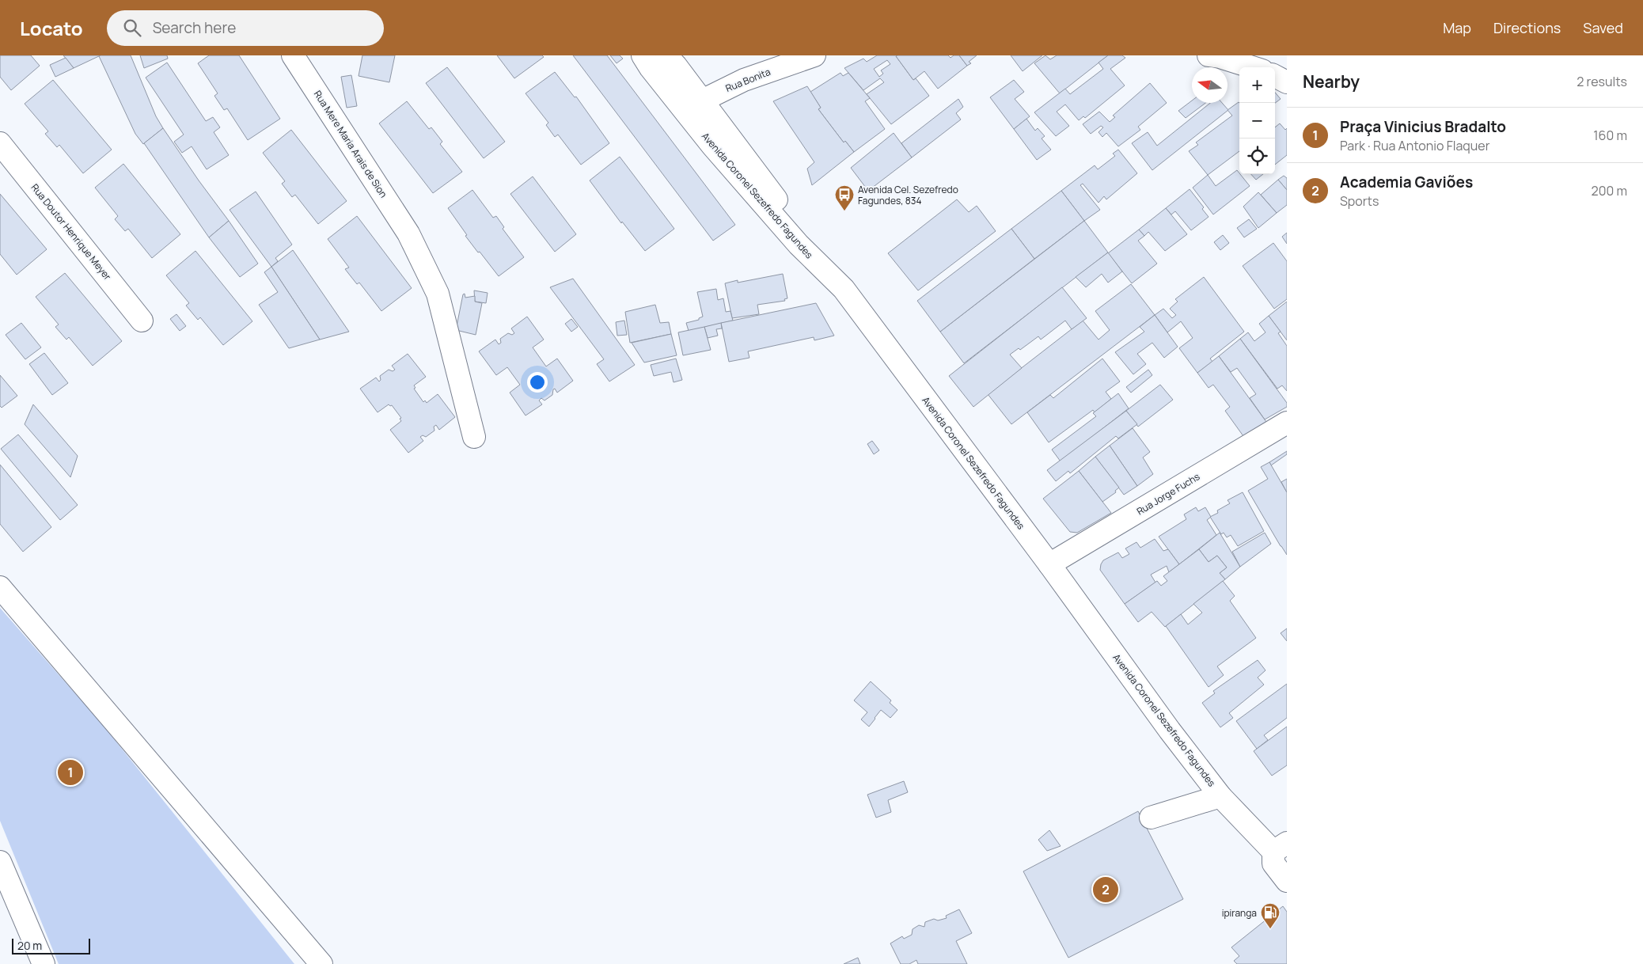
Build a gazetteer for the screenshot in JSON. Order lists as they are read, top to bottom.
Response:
{
  "streets": {
    "street": [
      "Rua Bonita",
      "Rua Mere Maria Arais de Sion",
      "Avenida Coronel Sezefredo Fagundes",
      "Rua Doutor Henrique Meyer",
      "Rua Jorge Fuchs"
    ]
  },
  "crossings": [
    ["Rua Bonita", "Avenida Coronel Sezefredo Fagundes"],
    ["Avenida Coronel Sezefredo Fagundes", "Rua Jorge Fuchs"]
  ],
  "places": {
    "bus stop": ["Avenida Cel. Sezefredo Fagundes, 834"],
    "fuel station": ["ipiranga"]
  },
  "scale_bar": "20 m",
  "north": "left",
  "page": {
    "header": "Locato",
    "search": "Search here",
    "nav": ["Map", "Directions", "Saved"],
    "heading": ["Nearby", "2 results"],
    "map_buttons": ["+", "−"],
    "list": [
      {
        "mark": "1",
        "name": "Praça Vinicius Bradalto",
        "note": "Park · Rua Antonio Flaquer",
        "value": "160 m"
      },
      {
        "mark": "2",
        "name": "Academia Gaviões",
        "note": "Sports",
        "value": "200 m"
      }
    ],
    "pins": ["1", "2"],
    "scale": "20 m"
  }
}
